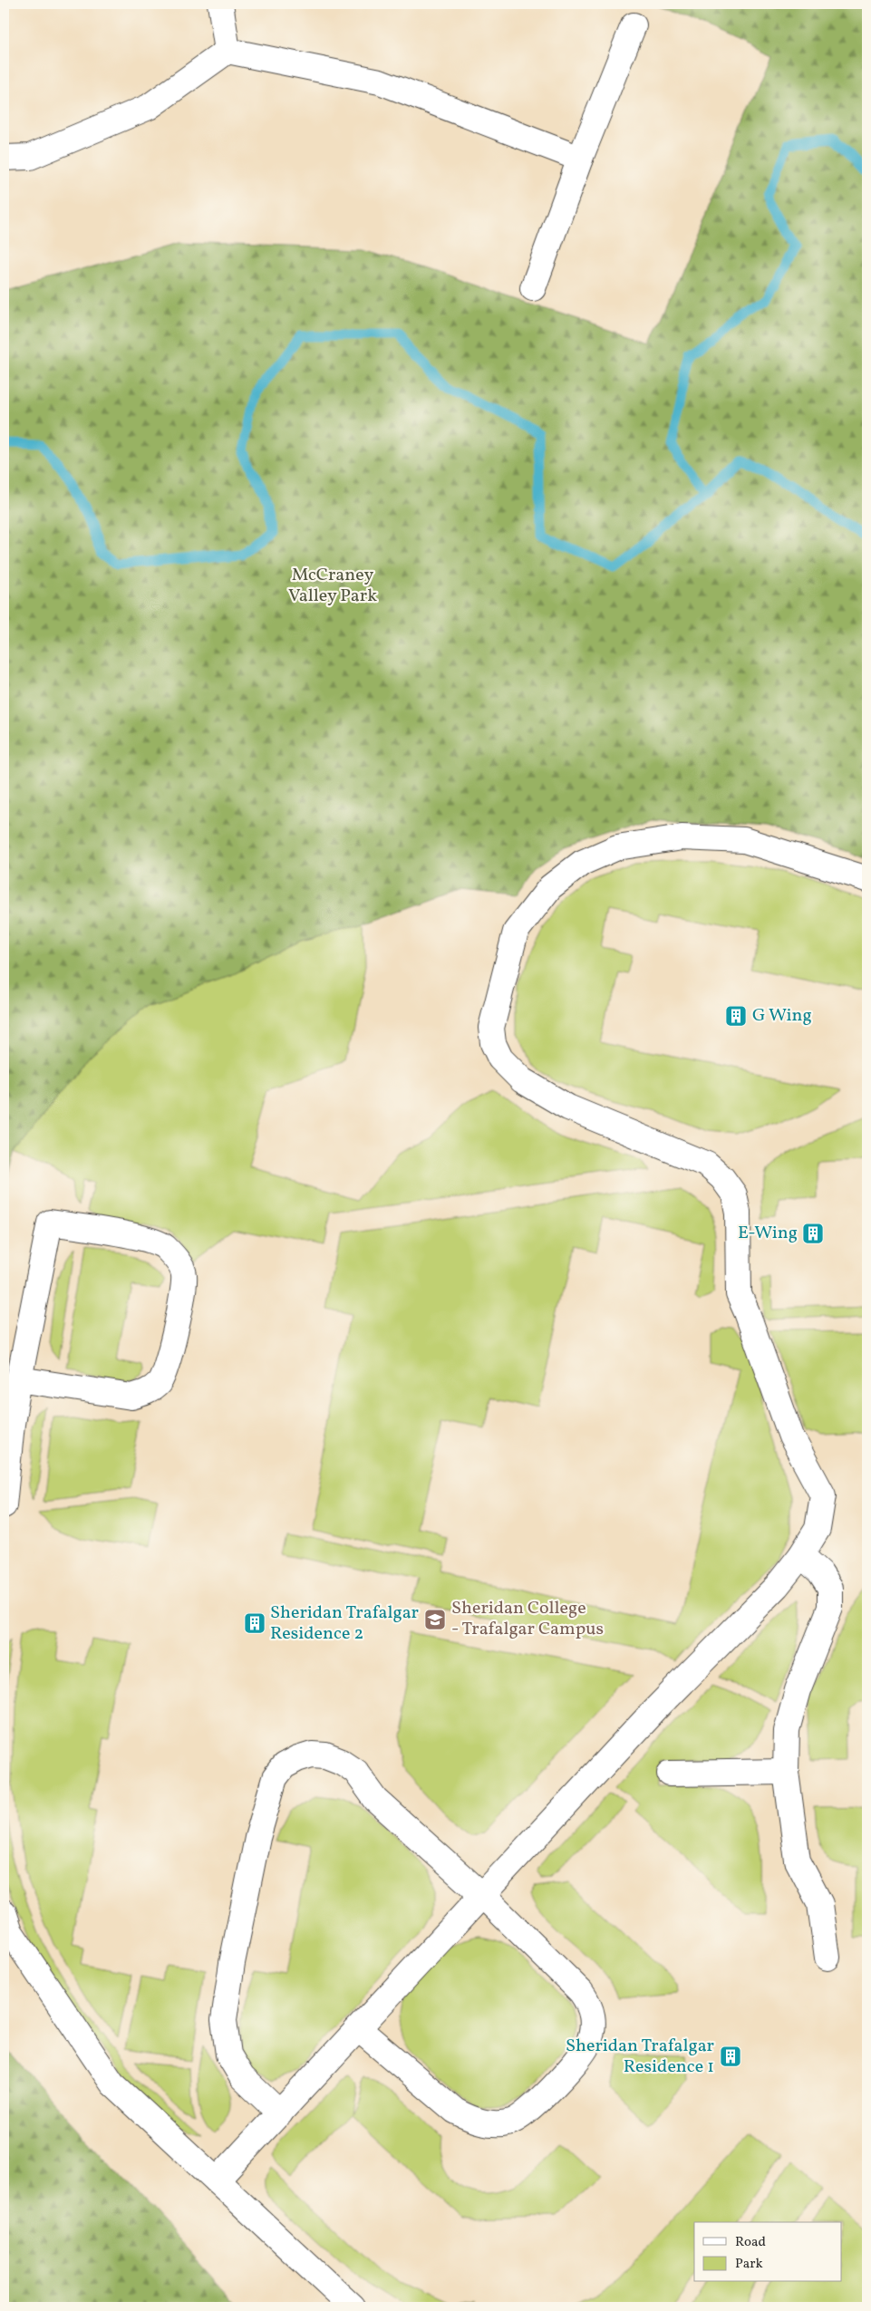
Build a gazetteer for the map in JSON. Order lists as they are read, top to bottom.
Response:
{
  "parks": ["McCraney Valley Park"],
  "places": {
    "building": [
      "G Wing",
      "E-Wing",
      "Sheridan Trafalgar Residence 2",
      "Sheridan Trafalgar Residence 1"
    ],
    "school or university": ["Sheridan College - Trafalgar Campus"]
  },
  "legend": ["Road", "Park"]
}
